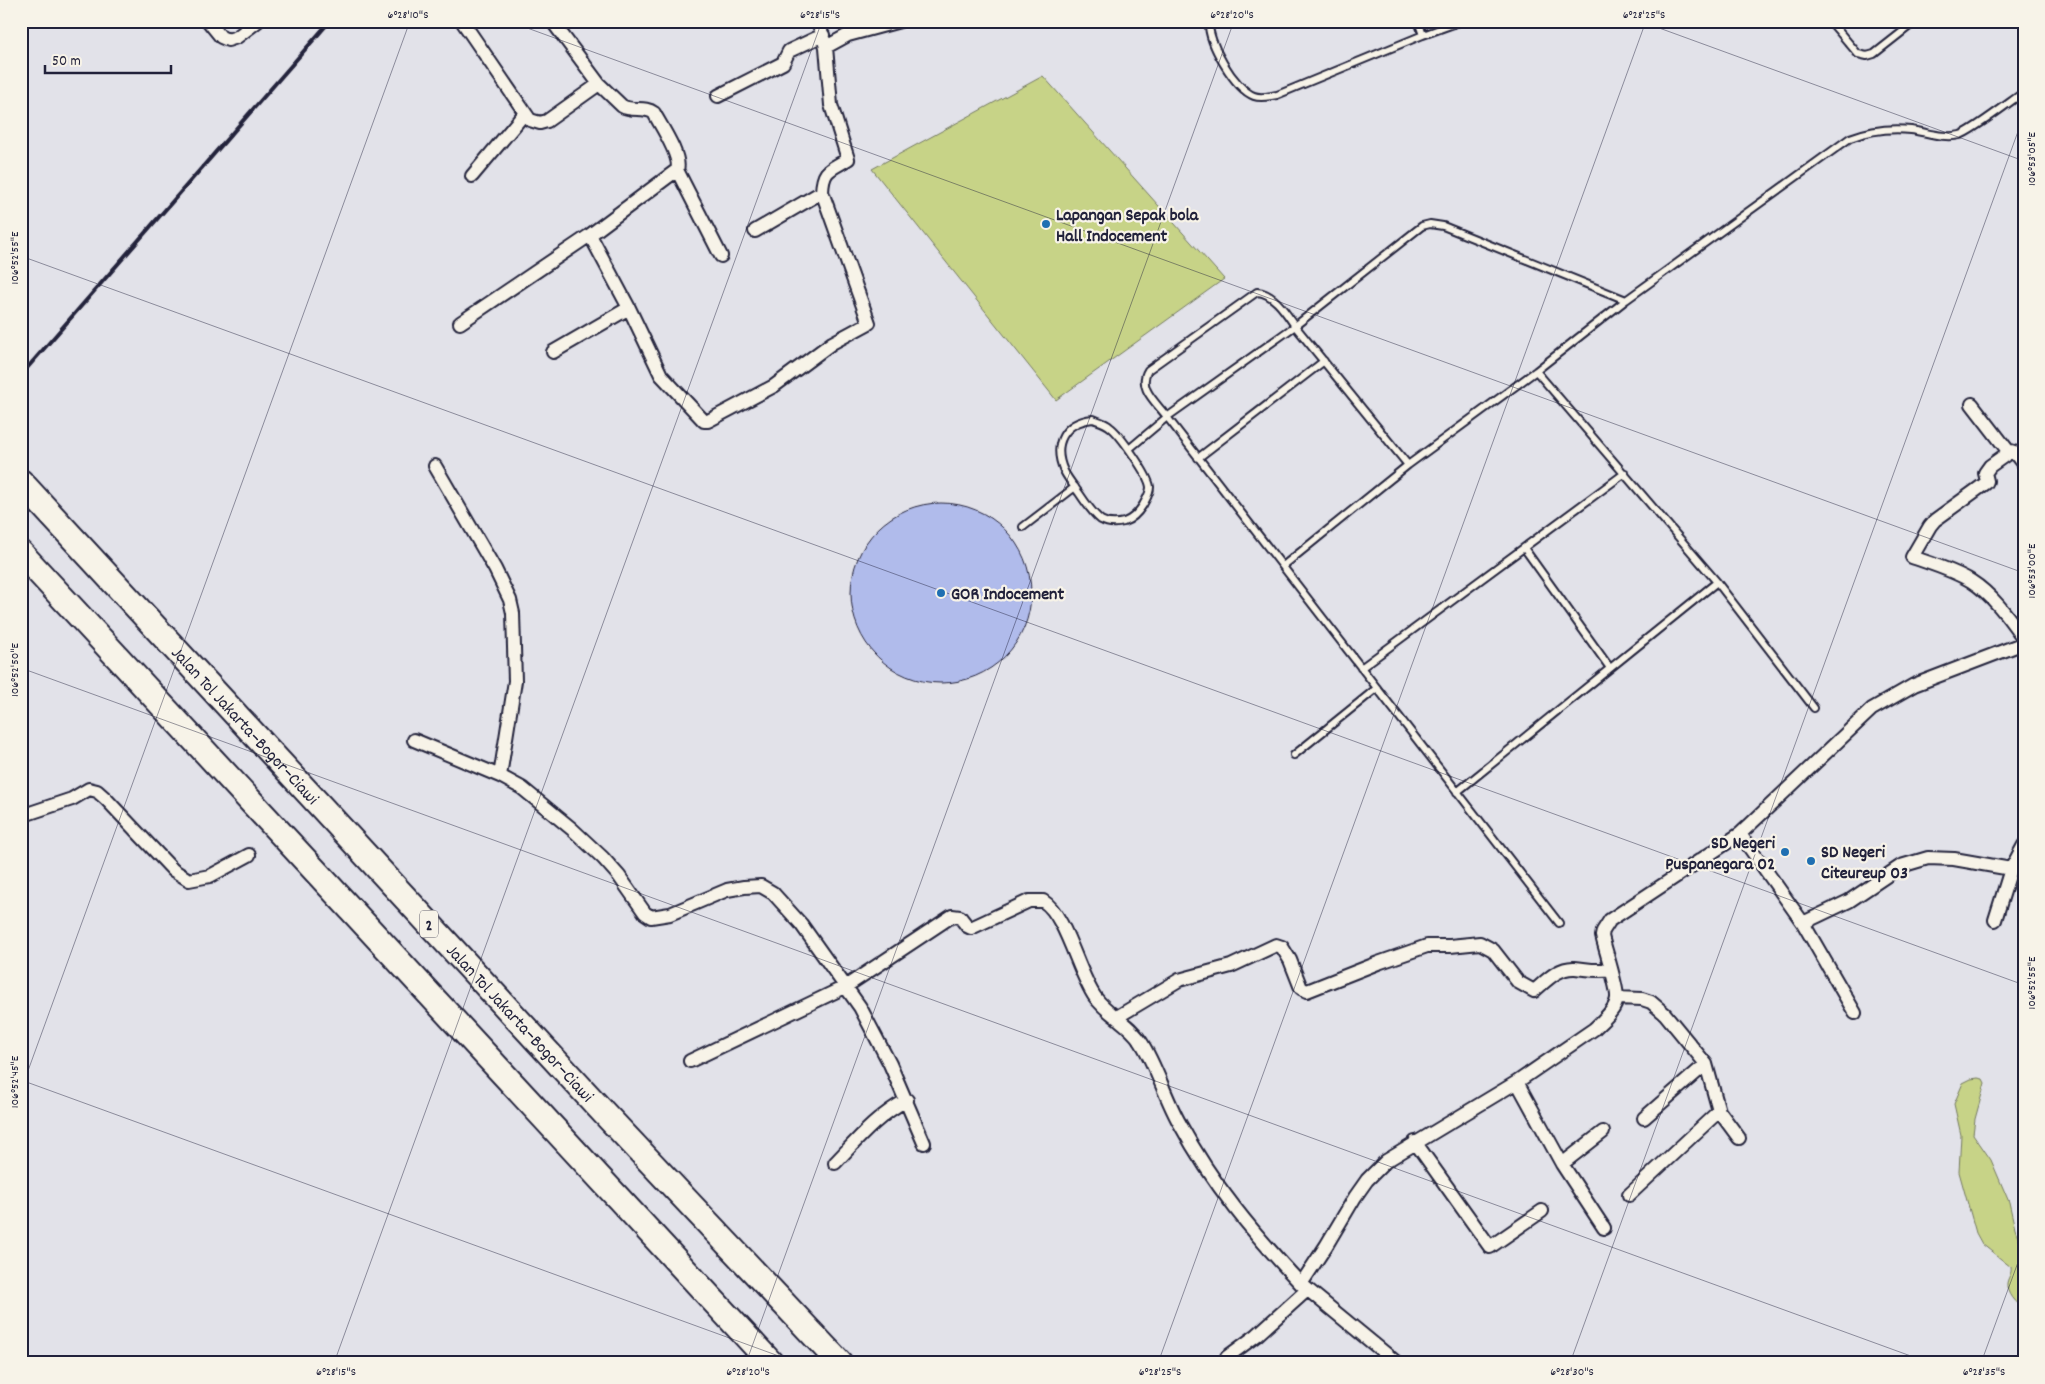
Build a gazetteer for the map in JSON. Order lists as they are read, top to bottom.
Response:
{
  "streets": {
    "highway": ["Jalan Tol Jakarta–Bogor–Ciawi", "2"]
  },
  "places": [
    "Lapangan Sepak bola Hall Indocement",
    "GOR Indocement",
    "SD Negeri Puspanegara 02",
    "SD Negeri Citeureup 03"
  ],
  "scale_bar": "50 m",
  "coordinates": [
    "6°28'10\"S",
    "6°28'15\"S",
    "6°28'20\"S",
    "6°28'25\"S",
    "106°53'05\"E",
    "106°52'55\"E",
    "106°53'00\"E",
    "106°52'50\"E",
    "106°52'45\"E",
    "6°28'30\"S",
    "6°28'35\"S"
  ]
}
